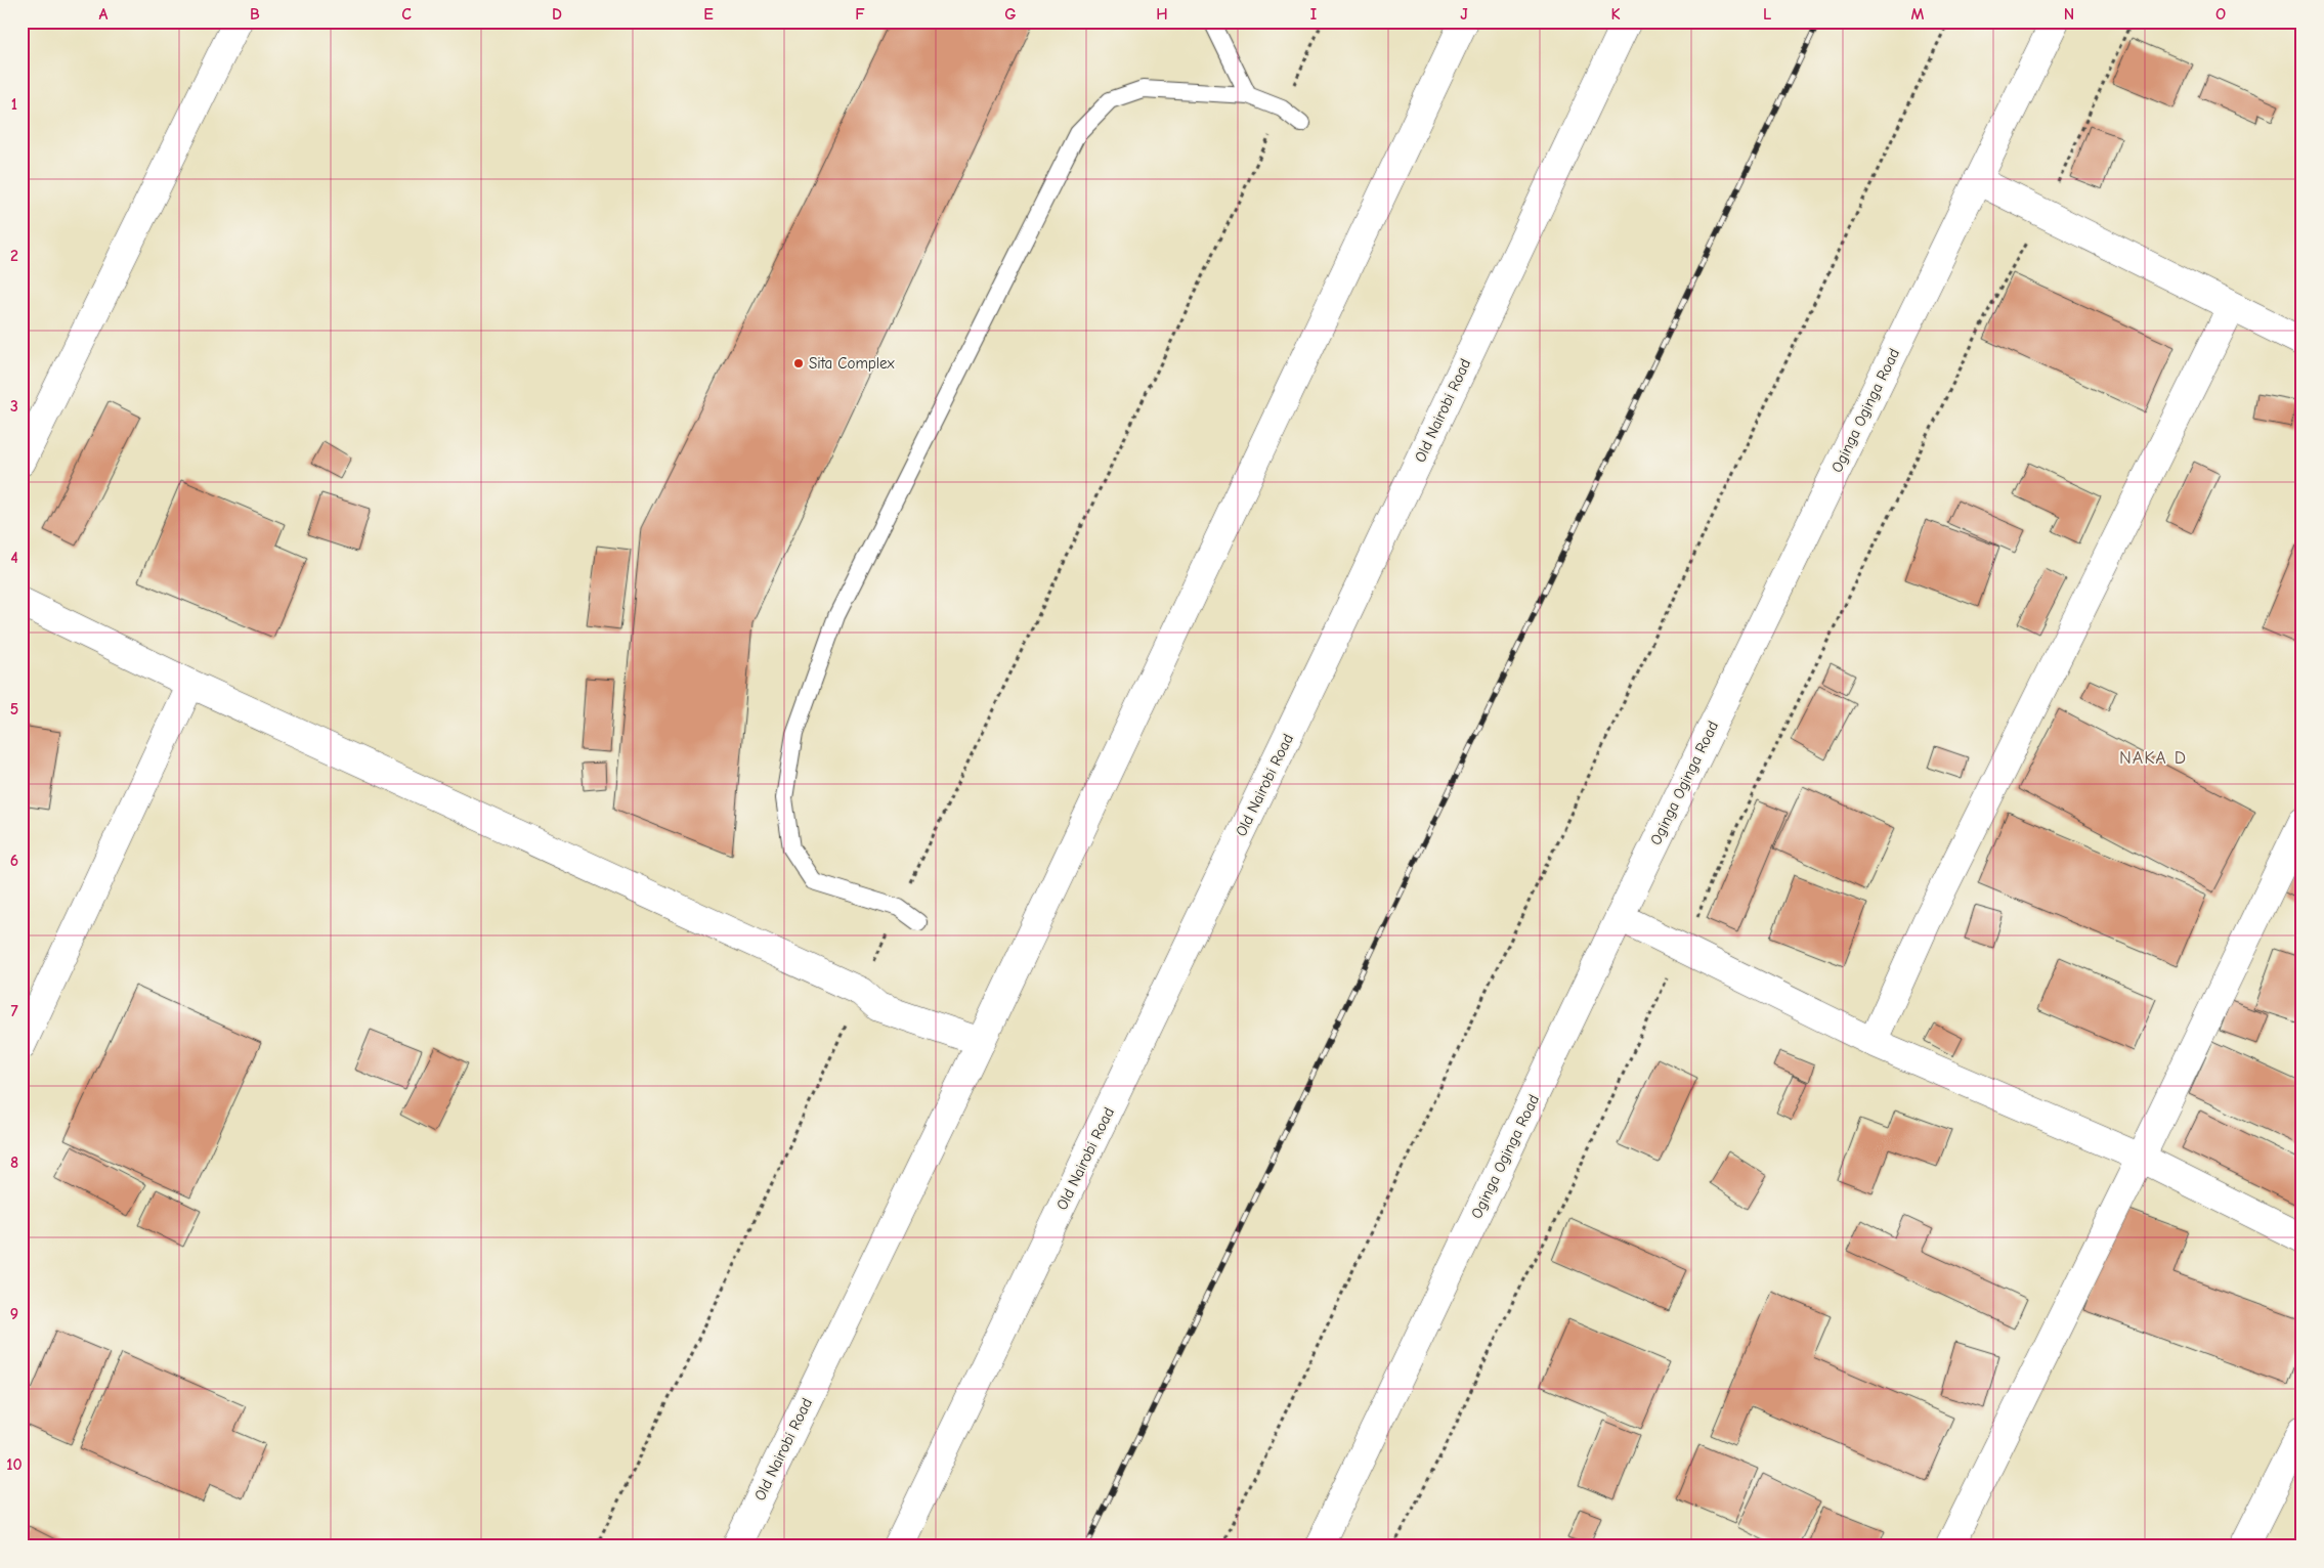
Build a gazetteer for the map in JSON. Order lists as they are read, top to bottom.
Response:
{
  "streets": {
    "main road": ["Old Nairobi Road", "Oginga Oginga Road"]
  },
  "districts": ["NAKA D"],
  "places": ["Sita Complex"],
  "grid": {
    "columns": [
      "A",
      "B",
      "C",
      "D",
      "E",
      "F",
      "G",
      "H",
      "I",
      "J",
      "K",
      "L",
      "M",
      "N",
      "O"
    ],
    "rows": [
      "1",
      "2",
      "3",
      "4",
      "5",
      "6",
      "7",
      "8",
      "9",
      "10"
    ]
  }
}
